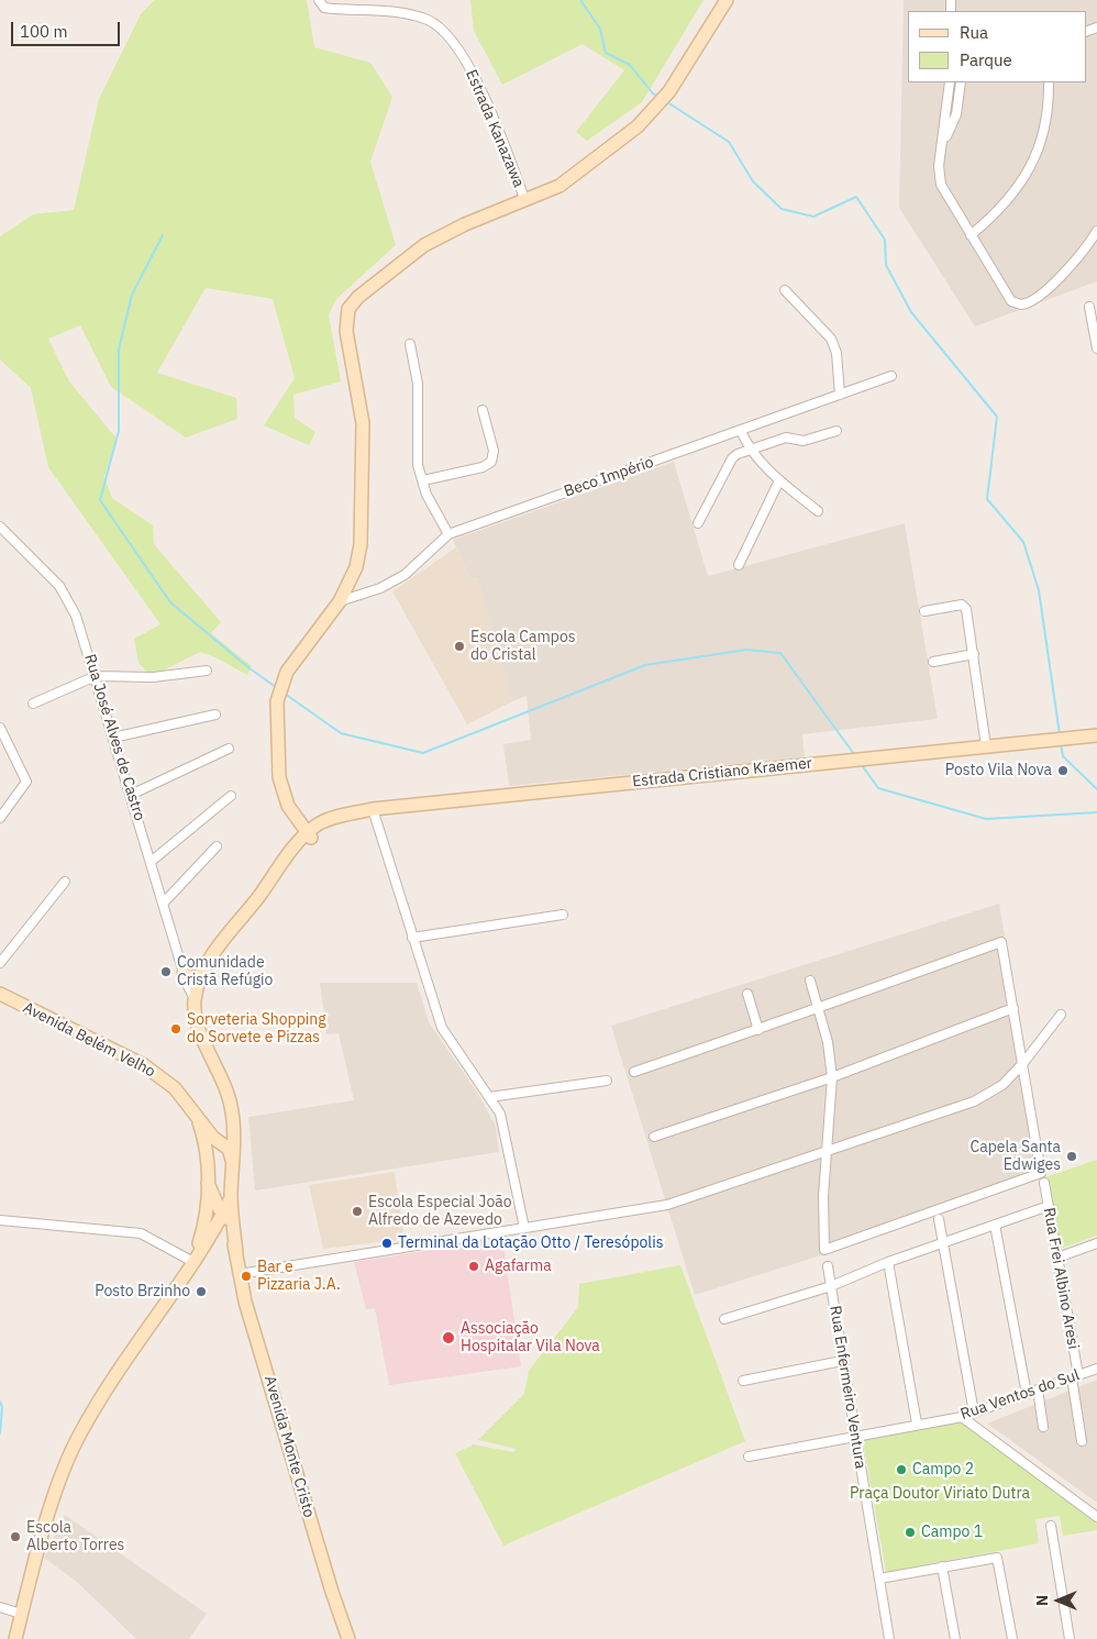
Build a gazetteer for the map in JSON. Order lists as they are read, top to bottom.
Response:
{
  "streets": {
    "main road": ["Estrada Cristiano Kraemer", "Avenida Belém Velho", "Avenida Monte Cristo"],
    "street": [
      "Estrada Kanazawa",
      "Beco Império",
      "Rua José Alves de Castro",
      "Rua Frei Albino Aresi",
      "Rua Enfermeiro Ventura",
      "Rua Ventos do Sul"
    ]
  },
  "crossings": [
    ["Rua José Alves de Castro", "Estrada Cristiano Kraemer"],
    ["Avenida Belém Velho", "Avenida Monte Cristo"],
    ["Rua Frei Albino Aresi", "Rua Ventos do Sul"],
    ["Rua Enfermeiro Ventura", "Rua Ventos do Sul"]
  ],
  "parks": ["Praça Doutor Viriato Dutra"],
  "places": [
    "Escola Campos do Cristal",
    "Posto Vila Nova",
    "Comunidade Cristã Refúgio",
    "Sorveteria Shopping do Sorvete e Pizzas",
    "Capela Santa Edwiges",
    "Escola Especial João Alfredo de Azevedo",
    "Terminal da Lotação Otto / Teresópolis",
    "Agafarma",
    "Bar e Pizzaria J.A.",
    "Posto Brzinho",
    "Associação Hospitalar Vila Nova",
    "Campo 2",
    "Campo 1",
    "Escola Alberto Torres"
  ],
  "legend": ["Rua", "Parque"],
  "scale_bar": "100 m",
  "north": "left"
}
